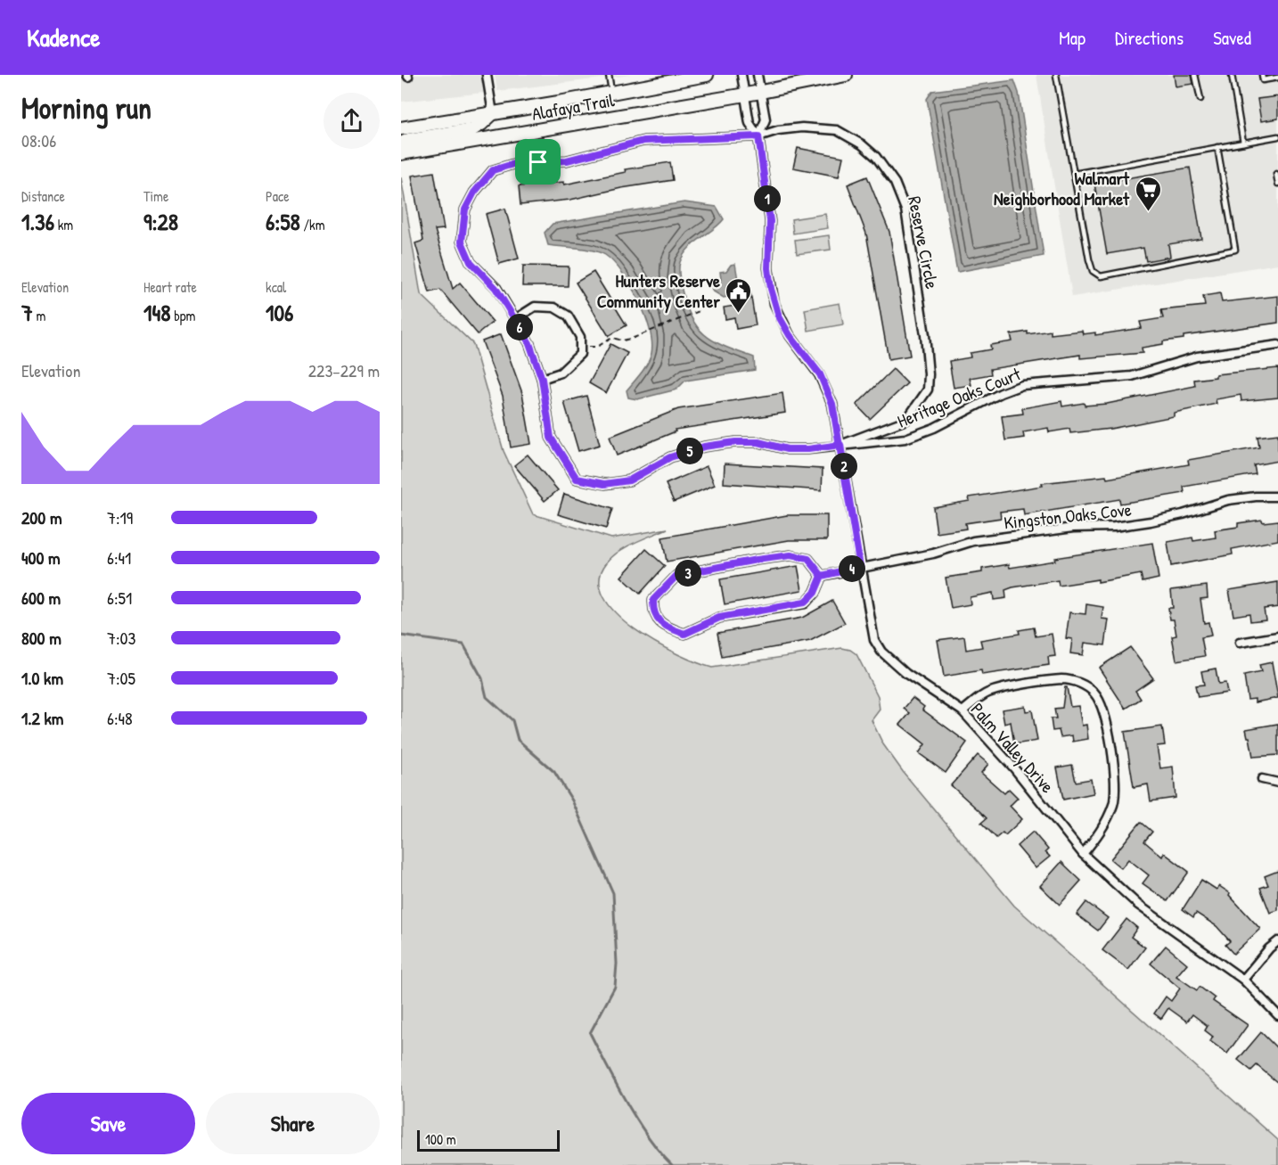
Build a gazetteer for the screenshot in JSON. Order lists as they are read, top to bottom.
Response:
{
  "streets": {
    "main road": ["Alafaya Trail"],
    "street": [
      "Reserve Circle",
      "Heritage Oaks Court",
      "Kingston Oaks Cove",
      "Palm Valley Drive"
    ]
  },
  "crossings": [
    ["Alafaya Trail", "Palm Valley Drive"],
    ["Reserve Circle", "Heritage Oaks Court"],
    ["Reserve Circle", "Palm Valley Drive"],
    ["Heritage Oaks Court", "Palm Valley Drive"],
    ["Kingston Oaks Cove", "Palm Valley Drive"]
  ],
  "places": {
    "supermarket": ["Walmart Neighborhood Market"],
    "public building": ["Hunters Reserve Community Center"]
  },
  "scale_bar": "100 m",
  "page": {
    "header": "Kadence",
    "nav": ["Map", "Directions", "Saved"],
    "heading": ["Morning run", "08:06"],
    "stats": [
      ["Distance", "1.36 km"],
      ["Time", "9:28"],
      ["Pace", "6:58 /km"],
      ["Elevation", "7 m"],
      ["Heart rate", "148 bpm"],
      ["kcal", "106"]
    ],
    "pins": [
      "1",
      "6",
      "5",
      "2",
      "4",
      "3"
    ],
    "chart": ["Elevation", "223–229 m"],
    "list": [
      {
        "name": "200 m",
        "note": "7:19"
      },
      {
        "name": "400 m",
        "note": "6:41"
      },
      {
        "name": "600 m",
        "note": "6:51"
      },
      {
        "name": "800 m",
        "note": "7:03"
      },
      {
        "name": "1.0 km",
        "note": "7:05"
      },
      {
        "name": "1.2 km",
        "note": "6:48"
      }
    ],
    "buttons": ["Save", "Share"],
    "scale": "100 m"
  }
}
